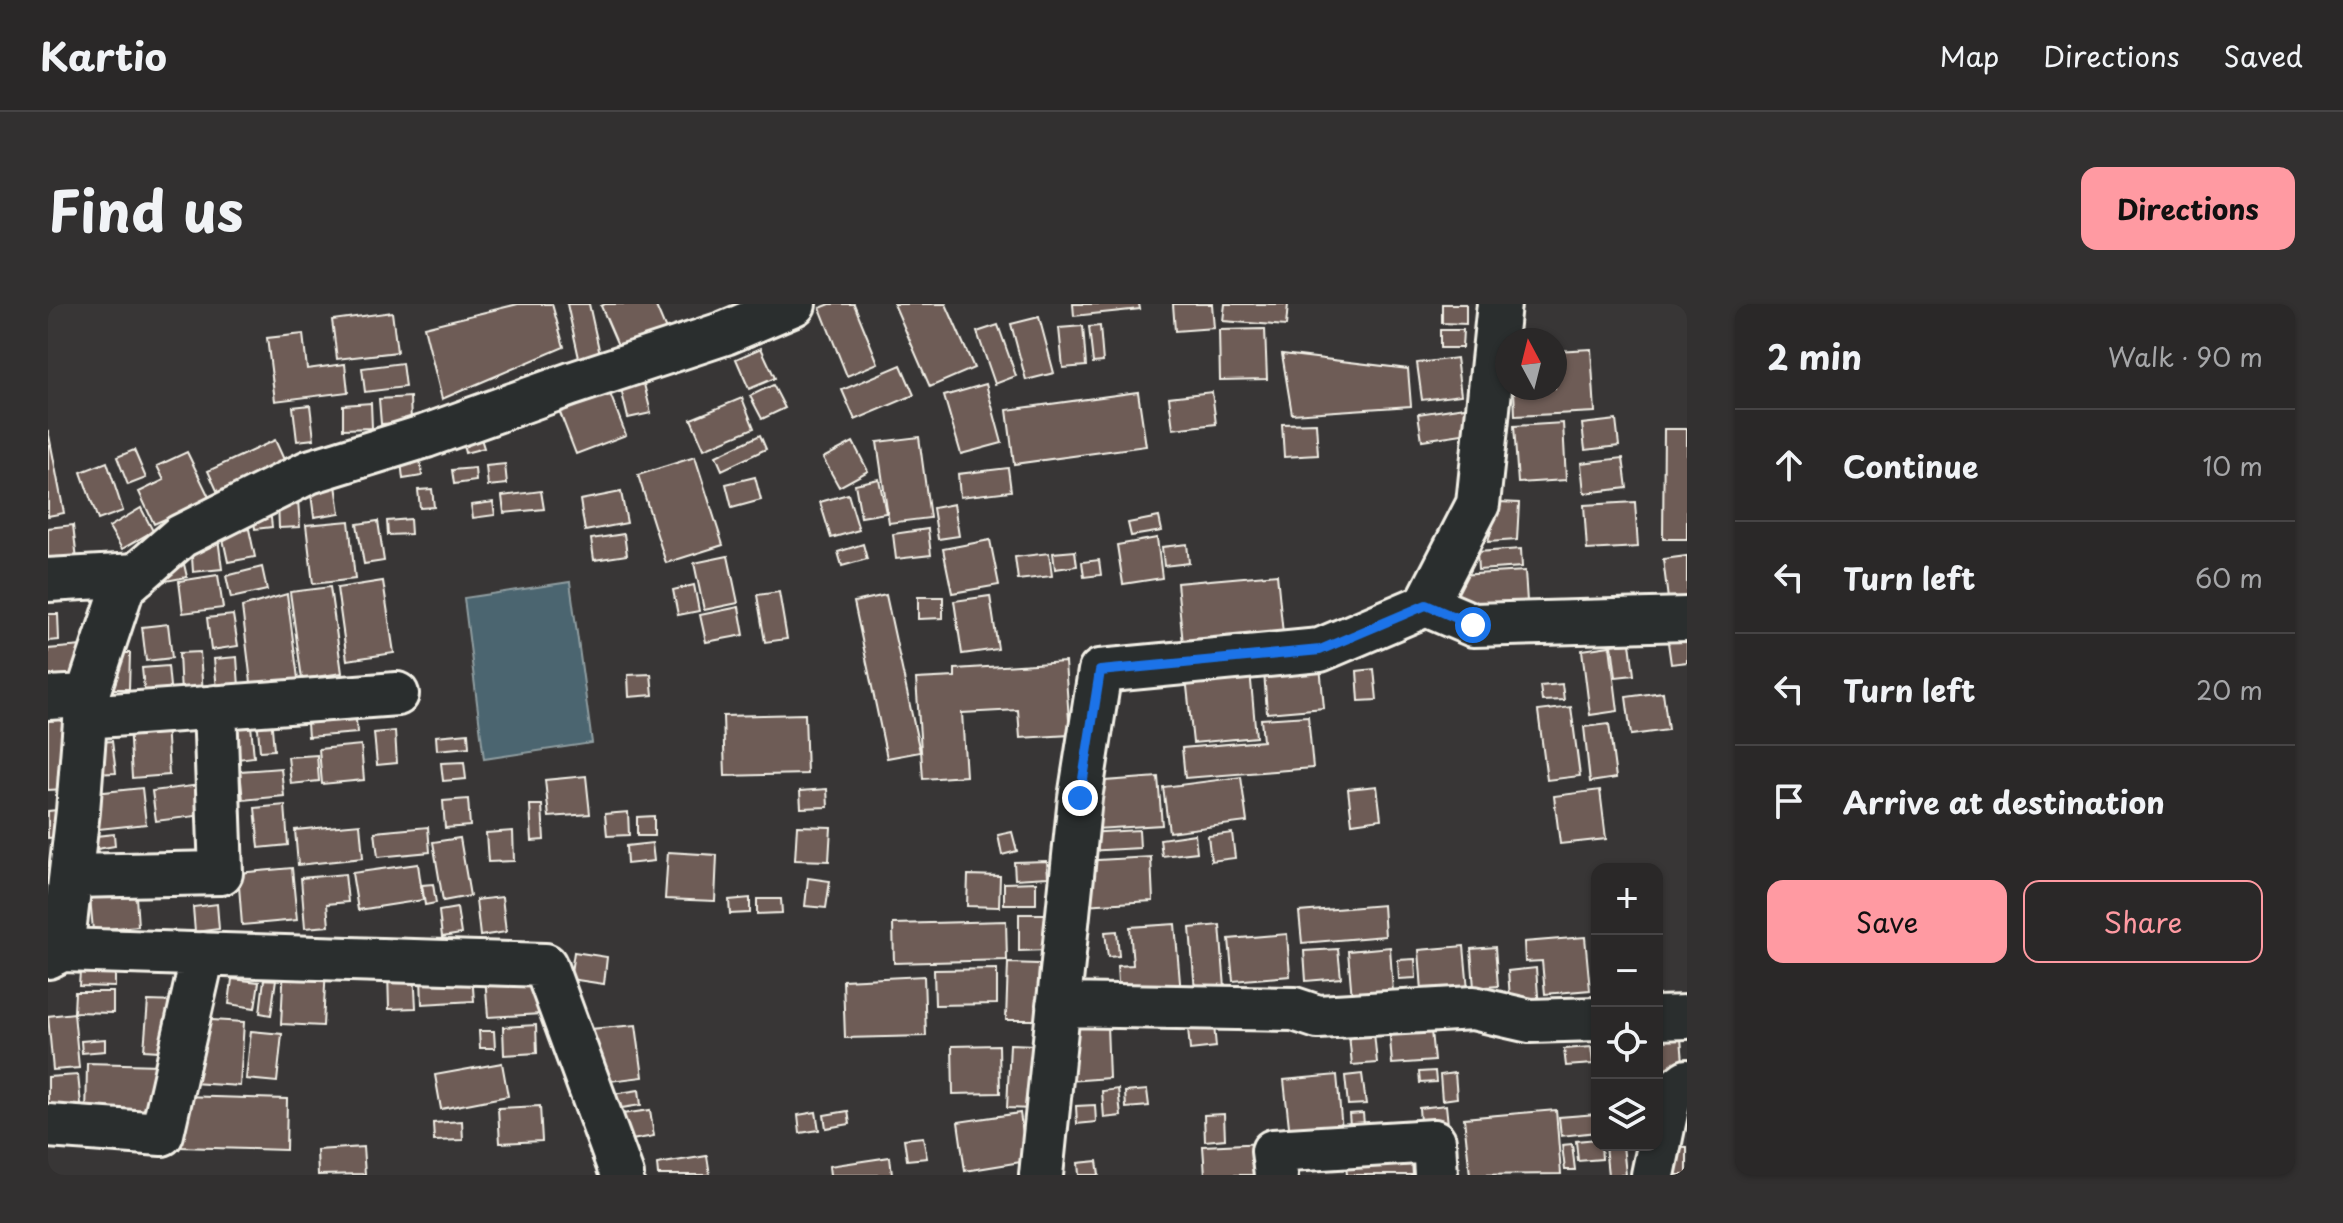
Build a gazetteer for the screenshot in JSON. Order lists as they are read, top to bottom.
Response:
{
  "north": "top",
  "page": {
    "header": "Kartio",
    "nav": ["Map", "Directions", "Saved"],
    "title": "Find us",
    "buttons": [
      "Directions",
      ["Save", "Share"]
    ],
    "heading": ["2 min", "Walk · 90 m"],
    "list": [
      ["Continue", "10 m"],
      ["Turn left", "60 m"],
      ["Turn left", "20 m"],
      "Arrive at destination"
    ],
    "map_buttons": ["+", "−"]
  }
}
